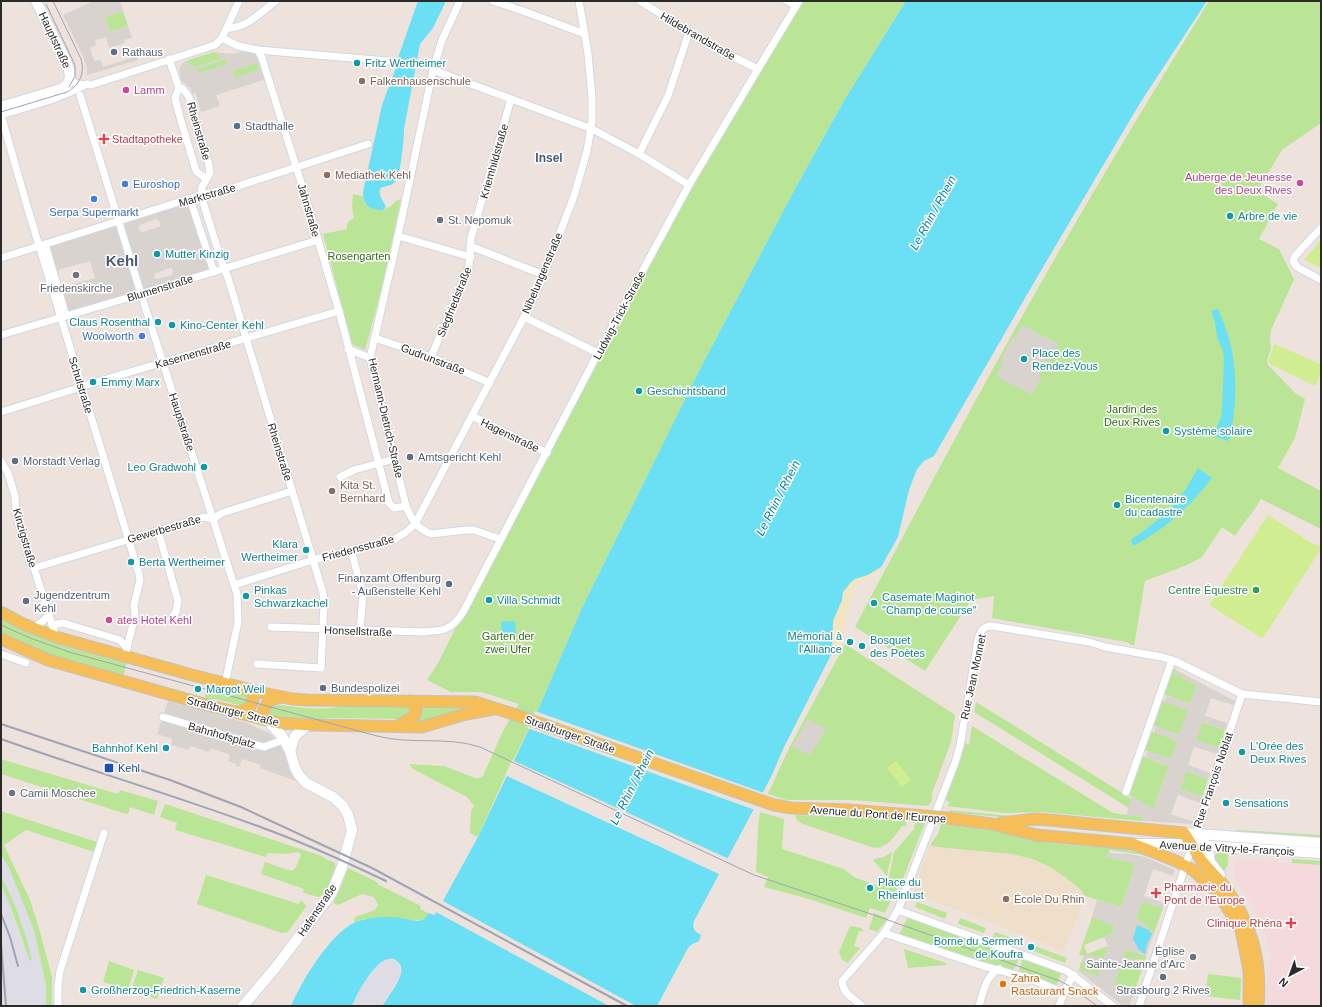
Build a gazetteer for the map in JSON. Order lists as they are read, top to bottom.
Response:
{
  "streets": {
    "main road": ["Straßburger Straße", "Avenue du Pont de l'Europe"],
    "street": [
      "Hildebrandstraße",
      "Hauptstraße",
      "Rheinstraße",
      "Kriemhildstraße",
      "Marktstraße",
      "Jahnstraße",
      "Nibelungenstraße",
      "Blumenstraße",
      "Siegfriedstraße",
      "Ludwig-Trick-Straße",
      "Kasernenstraße",
      "Gudrunstraße",
      "Schulstraße",
      "Hermann-Dietrich-Straße",
      "Hagenstraße",
      "Gewerbestraße",
      "Kinzigstraße",
      "Friedensstraße",
      "Honsellstraße",
      "Rue Jean Monnet",
      "Bahnhofsplatz",
      "Rue François Noblat",
      "Avenue de Vitry-le-François",
      "Hafenstraße"
    ]
  },
  "crossings": [
    ["Hildebrandstraße", "Ludwig-Trick-Straße"],
    ["Hauptstraße", "Marktstraße"],
    ["Hauptstraße", "Blumenstraße"],
    ["Hauptstraße", "Kasernenstraße"],
    ["Hauptstraße", "Gewerbestraße"],
    ["Hauptstraße", "Friedensstraße"],
    ["Hauptstraße", "Straßburger Straße"],
    ["Rheinstraße", "Marktstraße"],
    ["Rheinstraße", "Blumenstraße"],
    ["Rheinstraße", "Kasernenstraße"],
    ["Rheinstraße", "Gewerbestraße"],
    ["Rheinstraße", "Friedensstraße"],
    ["Rheinstraße", "Honsellstraße"],
    ["Kriemhildstraße", "Siegfriedstraße"],
    ["Marktstraße", "Jahnstraße"],
    ["Marktstraße", "Schulstraße"],
    ["Jahnstraße", "Blumenstraße"],
    ["Jahnstraße", "Kasernenstraße"],
    ["Jahnstraße", "Hermann-Dietrich-Straße"],
    ["Nibelungenstraße", "Gudrunstraße"],
    ["Nibelungenstraße", "Hermann-Dietrich-Straße"],
    ["Nibelungenstraße", "Hagenstraße"],
    ["Nibelungenstraße", "Friedensstraße"],
    ["Blumenstraße", "Schulstraße"],
    ["Siegfriedstraße", "Gudrunstraße"],
    ["Ludwig-Trick-Straße", "Hagenstraße"],
    ["Ludwig-Trick-Straße", "Honsellstraße"],
    ["Kasernenstraße", "Schulstraße"],
    ["Gudrunstraße", "Hermann-Dietrich-Straße"],
    ["Schulstraße", "Gewerbestraße"],
    ["Schulstraße", "Straßburger Straße"],
    ["Hermann-Dietrich-Straße", "Friedensstraße"],
    ["Gewerbestraße", "Kinzigstraße"],
    ["Kinzigstraße", "Straßburger Straße"],
    ["Rue Jean Monnet", "Rue François Noblat"],
    ["Straßburger Straße", "Avenue du Pont de l'Europe"],
    ["Straßburger Straße", "Hafenstraße"],
    ["Rue François Noblat", "Avenue du Pont de l'Europe"],
    ["Rue François Noblat", "Avenue de Vitry-le-François"],
    ["Avenue du Pont de l'Europe", "Avenue de Vitry-le-François"]
  ],
  "districts": ["Insel", "Kehl"],
  "water": ["Le Rhin / Rhein"],
  "parks": ["Rosengarten", "Jardin des Deux Rives", "Garten der zwei Ufer"],
  "places": {
    "other": [
      "Rathaus",
      "Fritz Wertheimer",
      "Falkenhausenschule",
      "Lamm",
      "Stadthalle",
      "Mediathek Kehl",
      "Auberge de Jeunesse des Deux Rives",
      "Euroshop",
      "Serpa Supermarkt",
      "Arbre de vie",
      "St. Nepomuk",
      "Mutter Kinzig",
      "Friedenskirche",
      "Claus Rosenthal",
      "Kino-Center Kehl",
      "Woolworth",
      "Place des Rendez-Vous",
      "Emmy Marx",
      "Geschichtsband",
      "Système solaire",
      "Amtsgericht Kehl",
      "Morstadt Verlag",
      "Leo Gradwohl",
      "Kita St. Bernhard",
      "Bicentenaire du cadastre",
      "Klara Wertheimer",
      "Berta Wertheimer",
      "Finanzamt Offenburg - Außenstelle Kehl",
      "Centre Équestre",
      "Pinkas Schwarzkachel",
      "Villa Schmidt",
      "Jugendzentrum Kehl",
      "Casemate Maginot \"Champ de course\"",
      "ates Hotel Kehl",
      "Mémorial à l'Alliance",
      "Bosquet des Poètes",
      "Bundespolizei",
      "Margot Weil",
      "Bahnhof Kehl",
      "L'Orée des Deux Rives",
      "Camii Moschee",
      "Sensations",
      "Place du Rheinlust",
      "École Du Rhin",
      "Borne du Serment de Koufra",
      "Église Sainte-Jeanne d'Arc",
      "Strasbourg 2 Rives",
      "Zahra Rastaurant Snack",
      "Großherzog-Friedrich-Kaserne"
    ],
    "health": ["Stadtapotheke", "Pharmacie du Pont de l'Europe", "Clinique Rhéna"],
    "transit": ["Kehl"]
  },
  "north": "bottom left"
}
